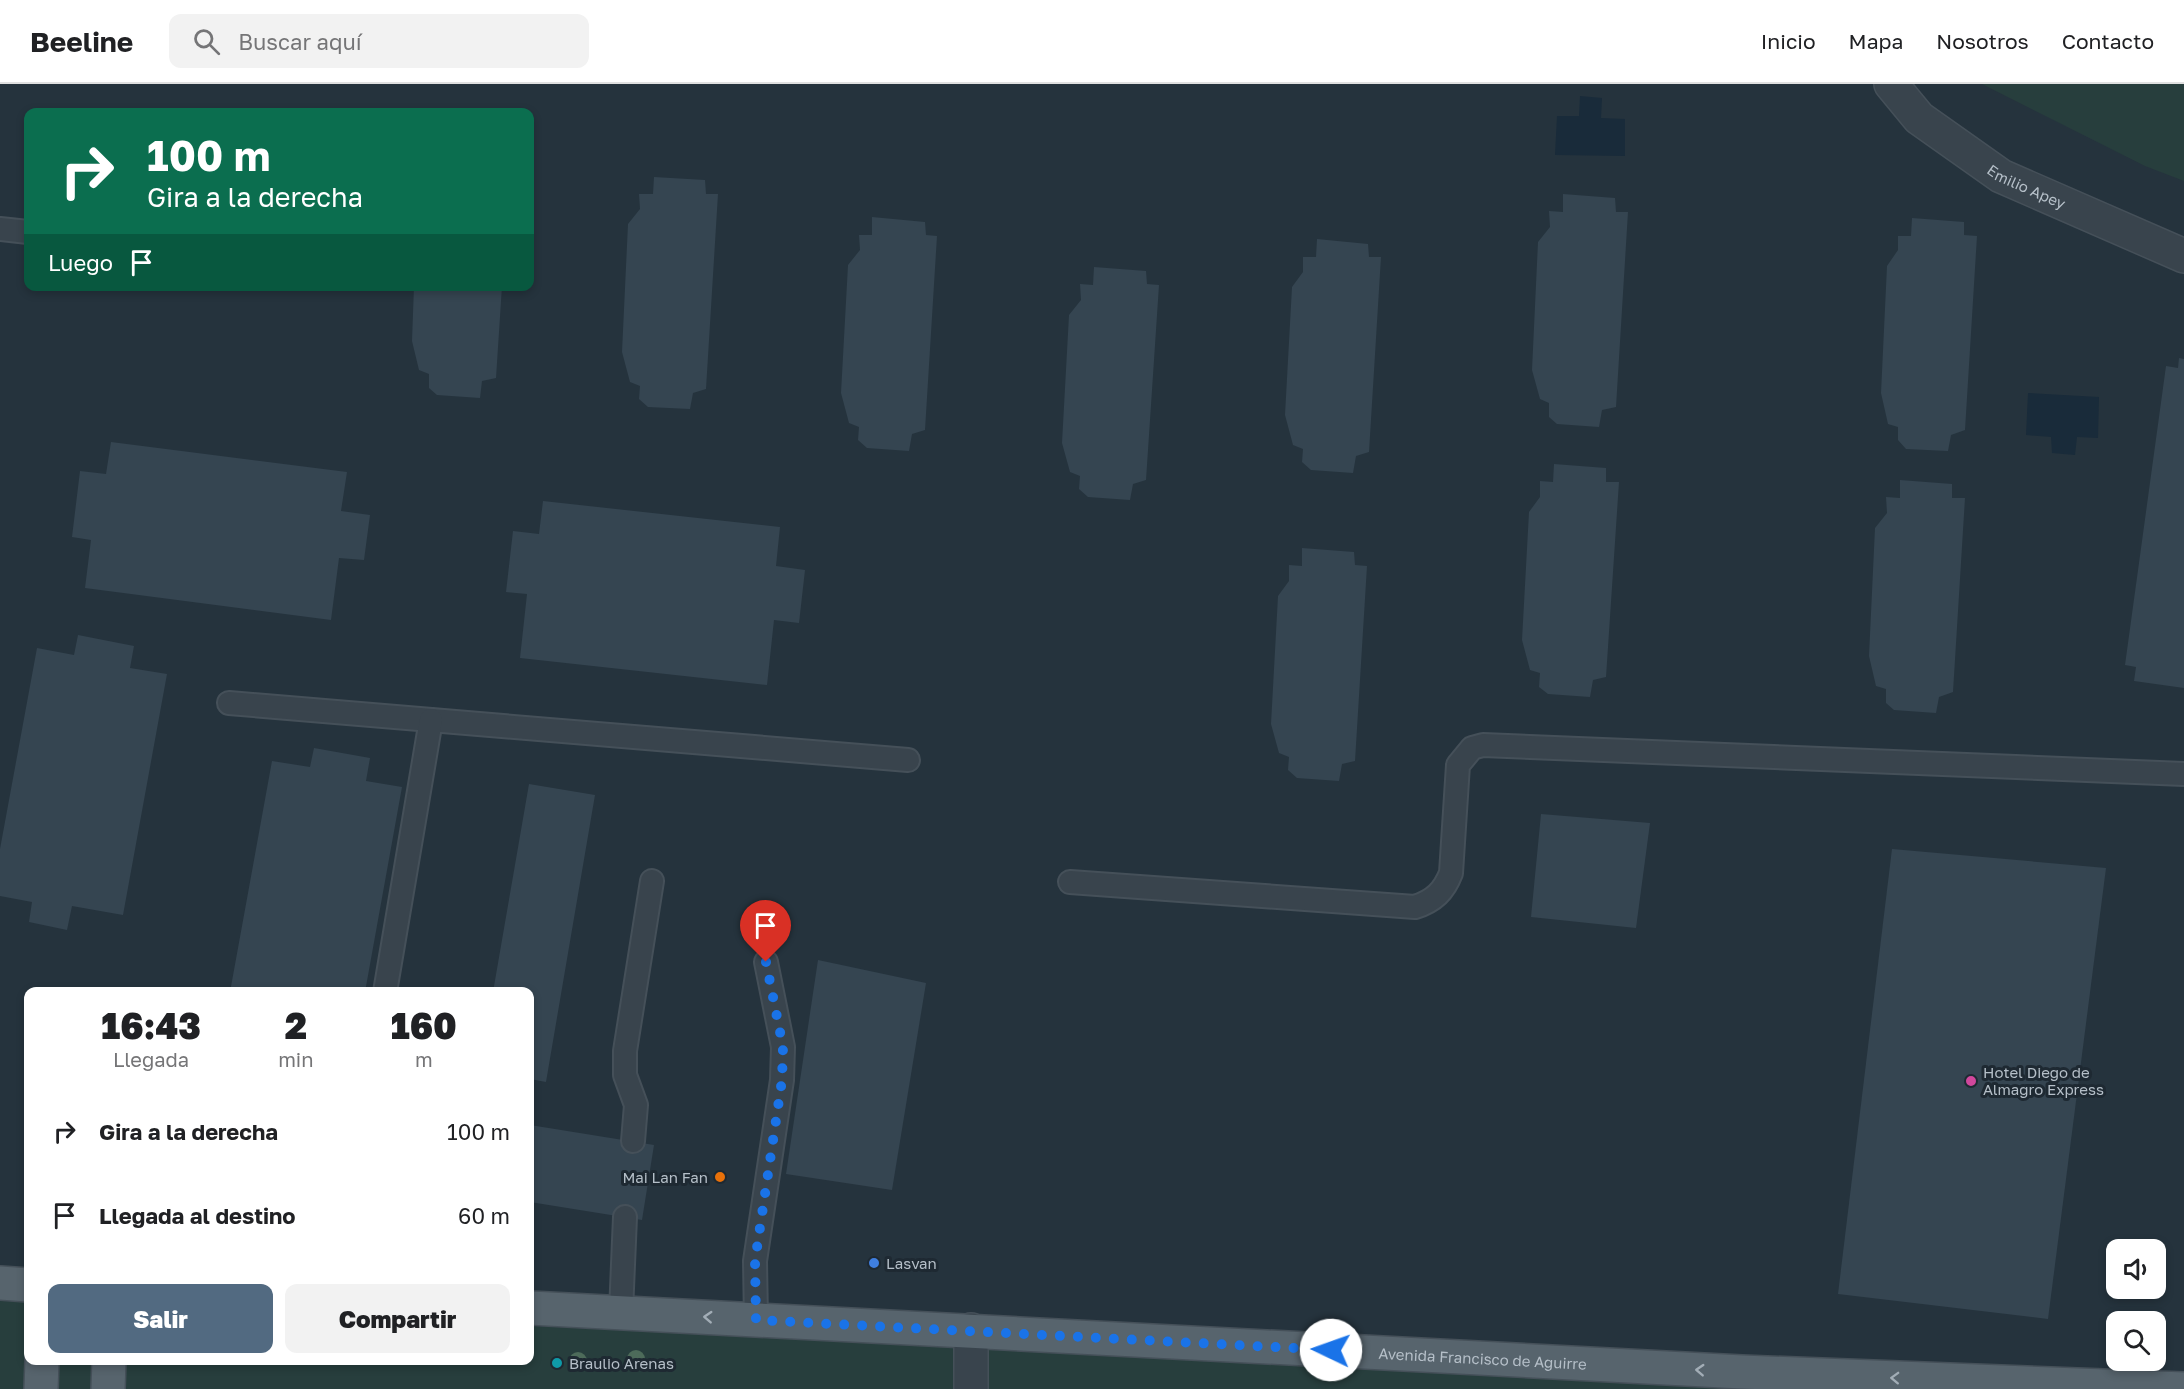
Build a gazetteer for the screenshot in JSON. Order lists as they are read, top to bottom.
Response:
{
  "streets": {
    "main road": ["Avenida Francisco de Aguirre"],
    "street": ["Emilio Apey"]
  },
  "one_way": ["Avenida Francisco de Aguirre"],
  "places": [
    "Hotel Diego de Almagro Express",
    "Mai Lan Fan",
    "Lasvan",
    "Braulio Arenas"
  ],
  "page": {
    "header": "Beeline",
    "search": "Buscar aquí",
    "nav": [
      "Inicio",
      "Mapa",
      "Nosotros",
      "Contacto"
    ],
    "turn": ["100 m", "Gira a la derecha"],
    "then": "Luego",
    "eta": [
      "16:43",
      "Llegada",
      "2",
      "min",
      "160",
      "m"
    ],
    "list": [
      {
        "name": "Gira a la derecha",
        "value": "100 m"
      },
      {
        "name": "Llegada al destino",
        "value": "60 m"
      }
    ],
    "buttons": ["Salir", "Compartir"]
  }
}
